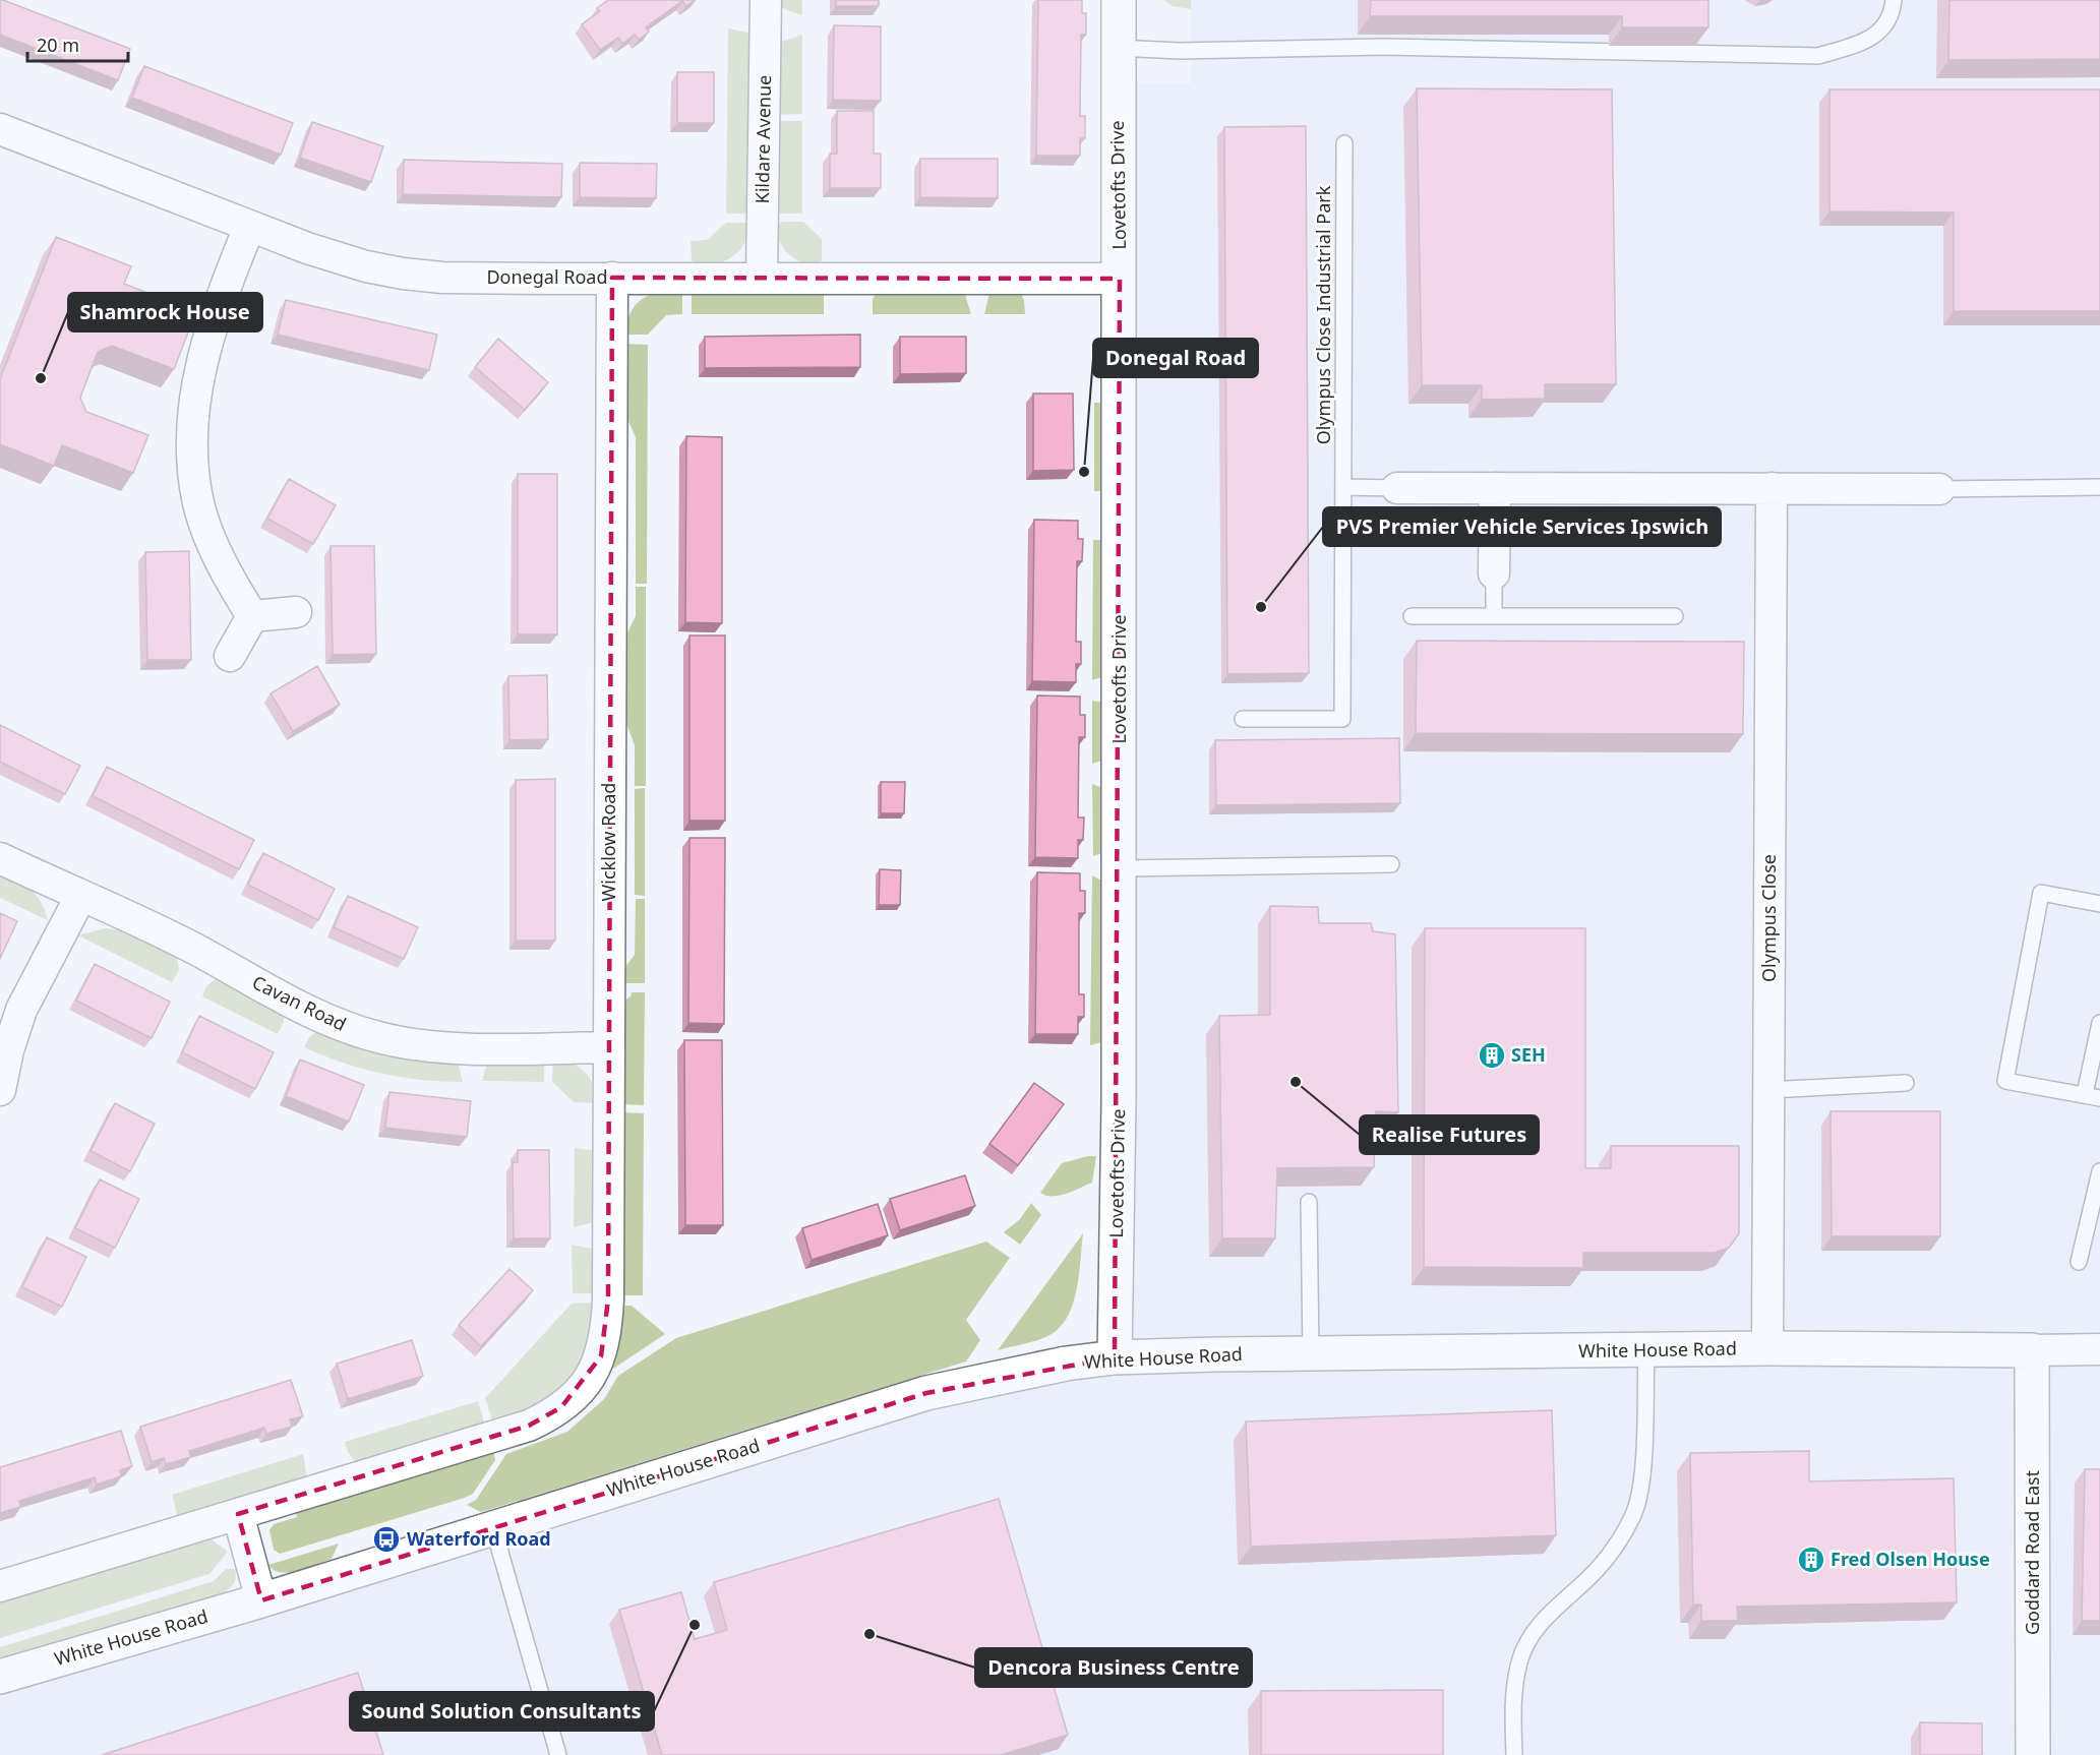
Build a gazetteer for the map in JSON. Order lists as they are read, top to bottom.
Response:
{
  "streets": {
    "street": [
      "Kildare Avenue",
      "Lovetofts Drive",
      "Donegal Road",
      "Wicklow Road",
      "Olympus Close",
      "Cavan Road",
      "White House Road",
      "Goddard Road East"
    ],
    "lane": ["Olympus Close Industrial Park"]
  },
  "crossings": [
    ["Kildare Avenue", "Donegal Road"],
    ["Lovetofts Drive", "Donegal Road"],
    ["Lovetofts Drive", "White House Road"],
    ["Donegal Road", "Wicklow Road"],
    ["Wicklow Road", "Cavan Road"],
    ["Olympus Close", "White House Road"],
    ["White House Road", "Goddard Road East"]
  ],
  "places": {
    "other": [
      "Shamrock House",
      "Donegal Road",
      "PVS Premier Vehicle Services Ipswich",
      "Realise Futures",
      "Sound Solution Consultants",
      "Dencora Business Centre"
    ],
    "building": ["SEH", "Fred Olsen House"],
    "bus stop": ["Waterford Road"]
  },
  "scale_bar": "20 m"
}
